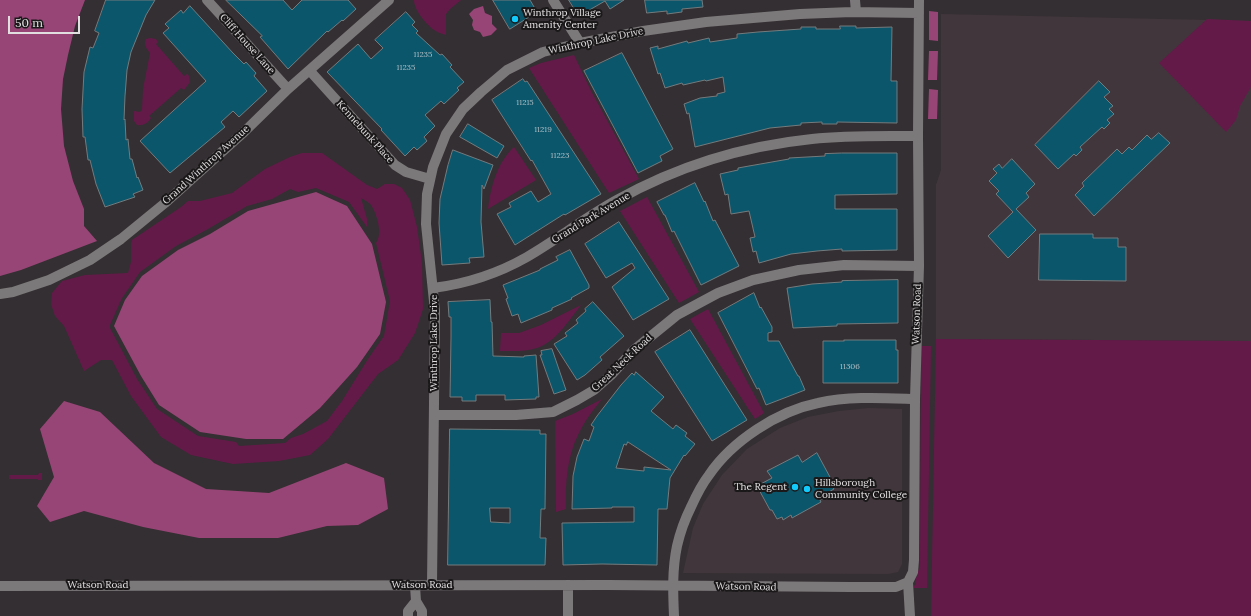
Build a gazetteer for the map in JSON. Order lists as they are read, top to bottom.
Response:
{
  "streets": {
    "street": [
      "Winthrop Lake Drive",
      "Cliff House Lane",
      "Kennebunk Place",
      "Grand Winthrop Avenue",
      "Grand Park Avenue",
      "Watson Road",
      "Great Neck Road"
    ]
  },
  "crossings": [
    ["Winthrop Lake Drive", "Kennebunk Place"],
    ["Winthrop Lake Drive", "Grand Park Avenue"],
    ["Winthrop Lake Drive", "Watson Road"],
    ["Winthrop Lake Drive", "Great Neck Road"],
    ["Cliff House Lane", "Grand Winthrop Avenue"],
    ["Kennebunk Place", "Grand Winthrop Avenue"],
    ["Grand Park Avenue", "Watson Road"],
    ["Watson Road", "Great Neck Road"]
  ],
  "places": ["Winthrop Village Amenity Center", "The Regent", "Hillsborough Community College"],
  "house_numbers": [
    "11235",
    "11235",
    "11215",
    "11219",
    "11223",
    "11306"
  ],
  "scale_bar": "50 m"
}
